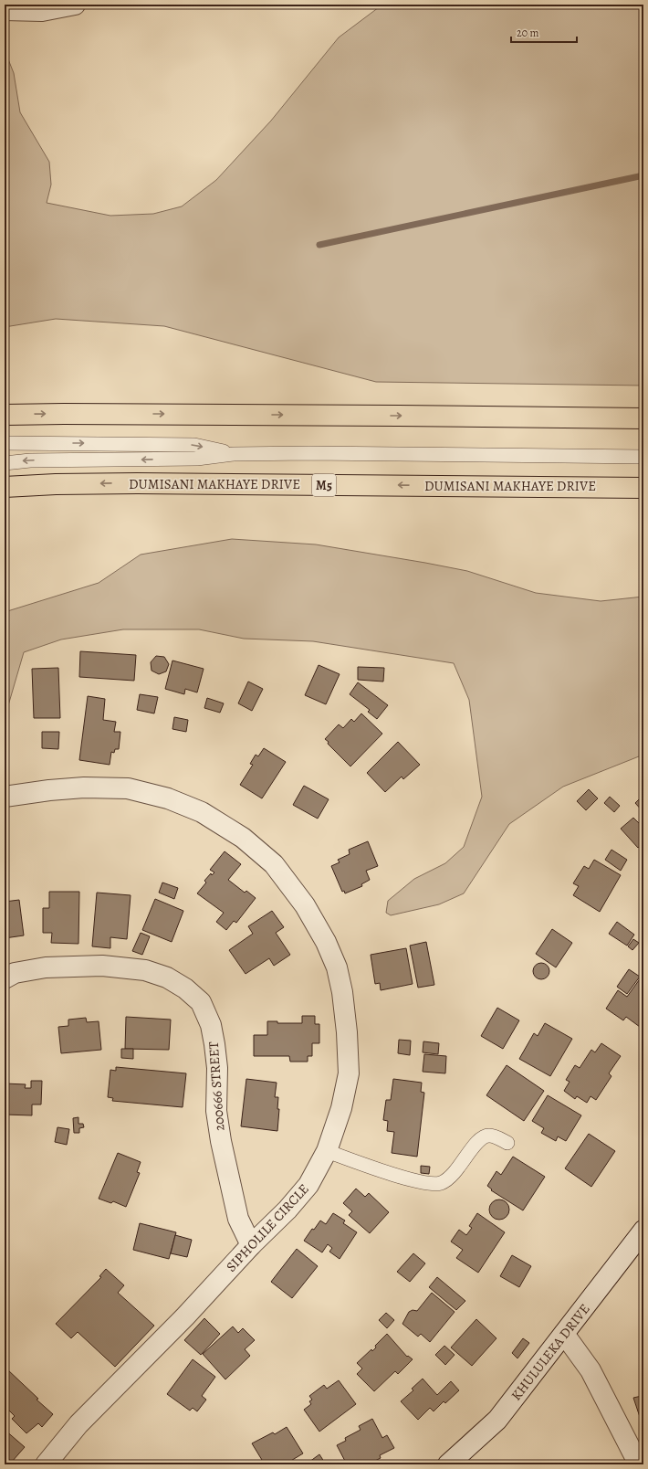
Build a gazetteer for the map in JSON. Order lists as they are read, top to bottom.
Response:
{
  "streets": {
    "main road": ["DUMISANI MAKHAYE DRIVE", "M5"],
    "street": ["200666 STREET", "SIPHOLILE CIRCLE", "KHULULEKA DRIVE"]
  },
  "crossings": [
    ["200666 STREET", "SIPHOLILE CIRCLE"]
  ],
  "scale_bar": "20 m"
}
